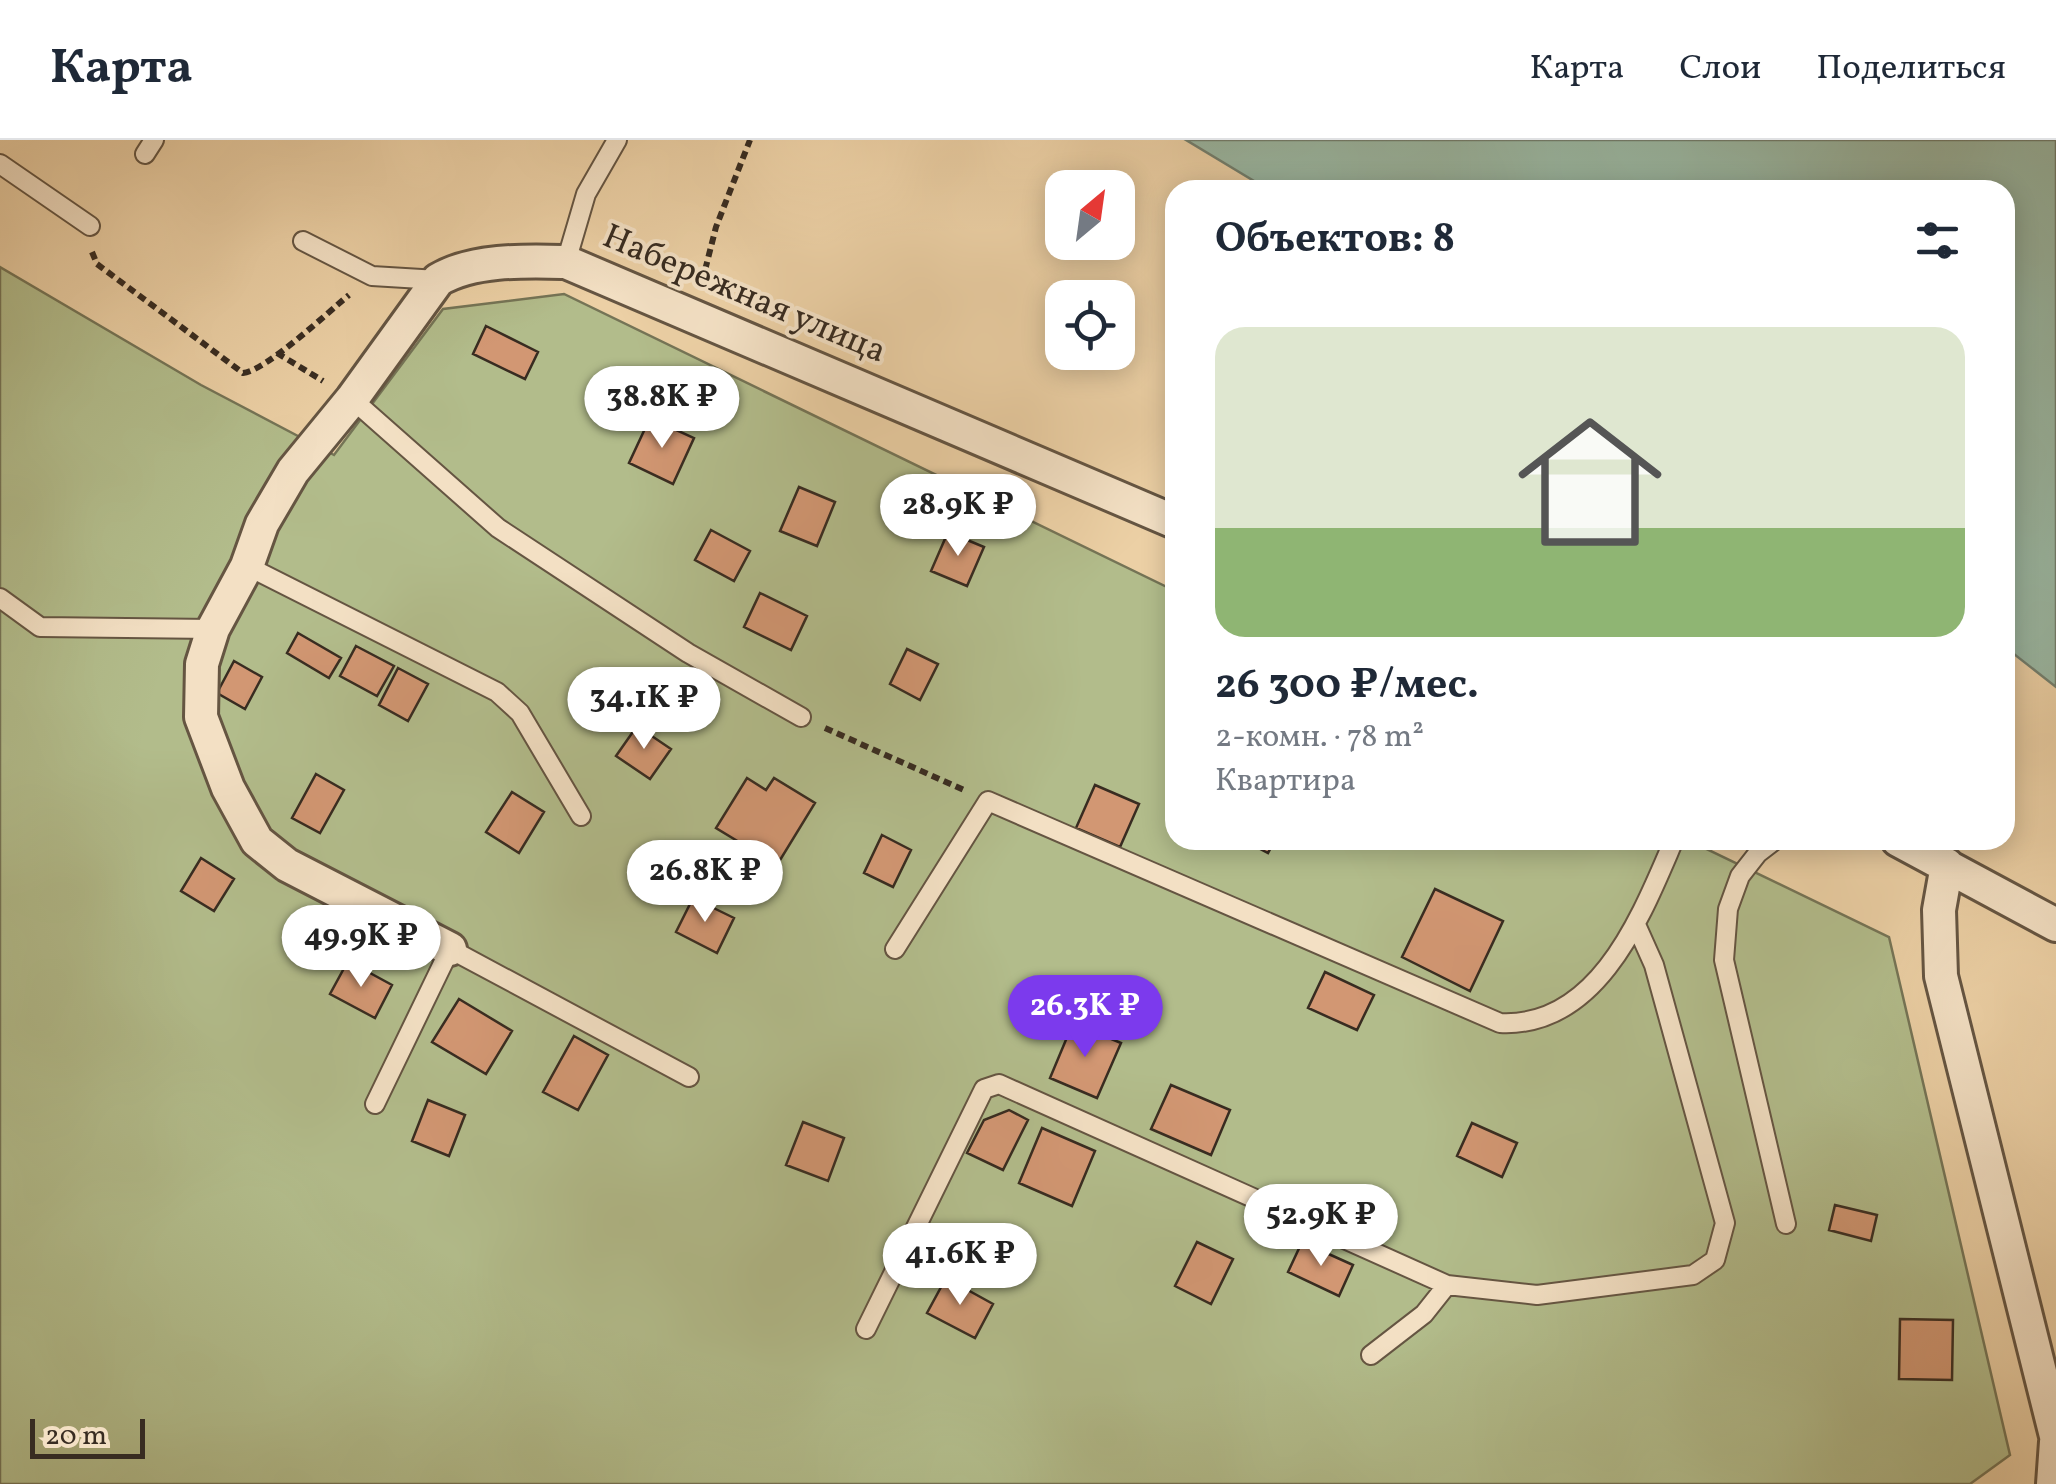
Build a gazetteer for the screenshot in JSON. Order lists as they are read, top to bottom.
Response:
{
  "streets": {
    "street": ["Набережная улица"]
  },
  "scale_bar": "20 m",
  "north": "top right",
  "page": {
    "header": "Карта",
    "nav": ["Карта", "Слои", "Поделиться"],
    "heading": "Объектов: 8",
    "list": [
      {
        "name": "26 300 ₽/мес.",
        "note": "2-комн. · 78 m² · Квартира"
      }
    ],
    "price": [
      "38.8K ₽",
      "28.9K ₽",
      "34.1K ₽",
      "26.8K ₽",
      "49.9K ₽",
      "26.3K ₽",
      "52.9K ₽",
      "41.6K ₽"
    ],
    "scale": "20 m"
  }
}
